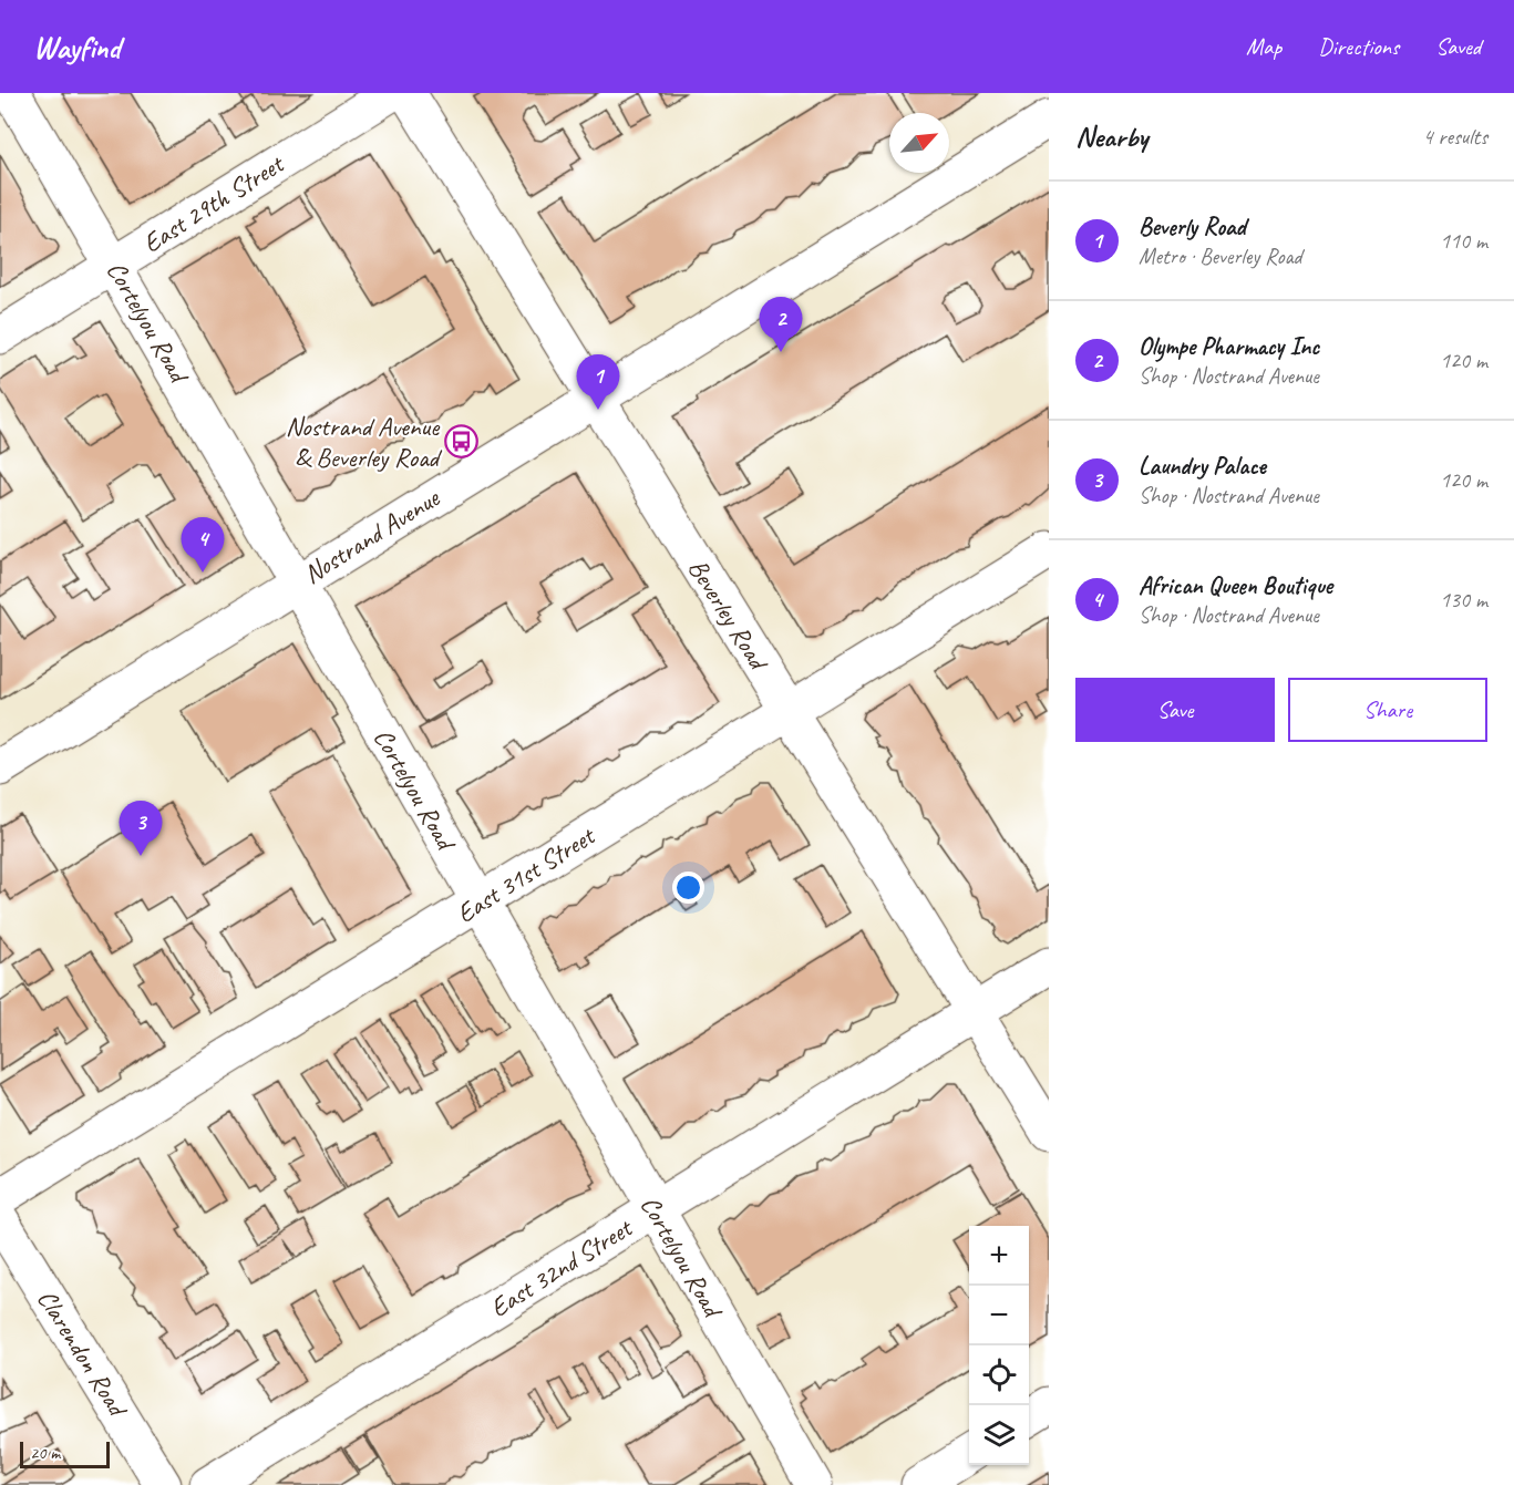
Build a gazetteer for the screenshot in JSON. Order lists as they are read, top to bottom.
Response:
{
  "streets": {
    "street": [
      "East 29th Street",
      "Cortelyou Road",
      "Nostrand Avenue",
      "Beverley Road",
      "East 31st Street",
      "East 32nd Street",
      "Clarendon Road"
    ]
  },
  "crossings": [
    ["East 29th Street", "Cortelyou Road"],
    ["Cortelyou Road", "Nostrand Avenue"],
    ["Cortelyou Road", "East 31st Street"],
    ["Cortelyou Road", "East 32nd Street"],
    ["Nostrand Avenue", "Beverley Road"],
    ["Beverley Road", "East 31st Street"],
    ["Beverley Road", "East 32nd Street"]
  ],
  "places": {
    "bus stop": ["Nostrand Avenue & Beverley Road"]
  },
  "scale_bar": "20 m",
  "north": "top right",
  "page": {
    "header": "Wayfind",
    "nav": ["Map", "Directions", "Saved"],
    "heading": ["Nearby", "4 results"],
    "list": [
      {
        "mark": "1",
        "name": "Beverly Road",
        "note": "Metro · Beverley Road",
        "value": "110 m"
      },
      {
        "mark": "2",
        "name": "Olympe Pharmacy Inc",
        "note": "Shop · Nostrand Avenue",
        "value": "120 m"
      },
      {
        "mark": "3",
        "name": "Laundry Palace",
        "note": "Shop · Nostrand Avenue",
        "value": "120 m"
      },
      {
        "mark": "4",
        "name": "African Queen Boutique",
        "note": "Shop · Nostrand Avenue",
        "value": "130 m"
      }
    ],
    "pins": [
      "2",
      "1",
      "4",
      "3"
    ],
    "buttons": ["Save", "Share"],
    "map_buttons": ["+", "−"],
    "scale": "20 m"
  }
}
